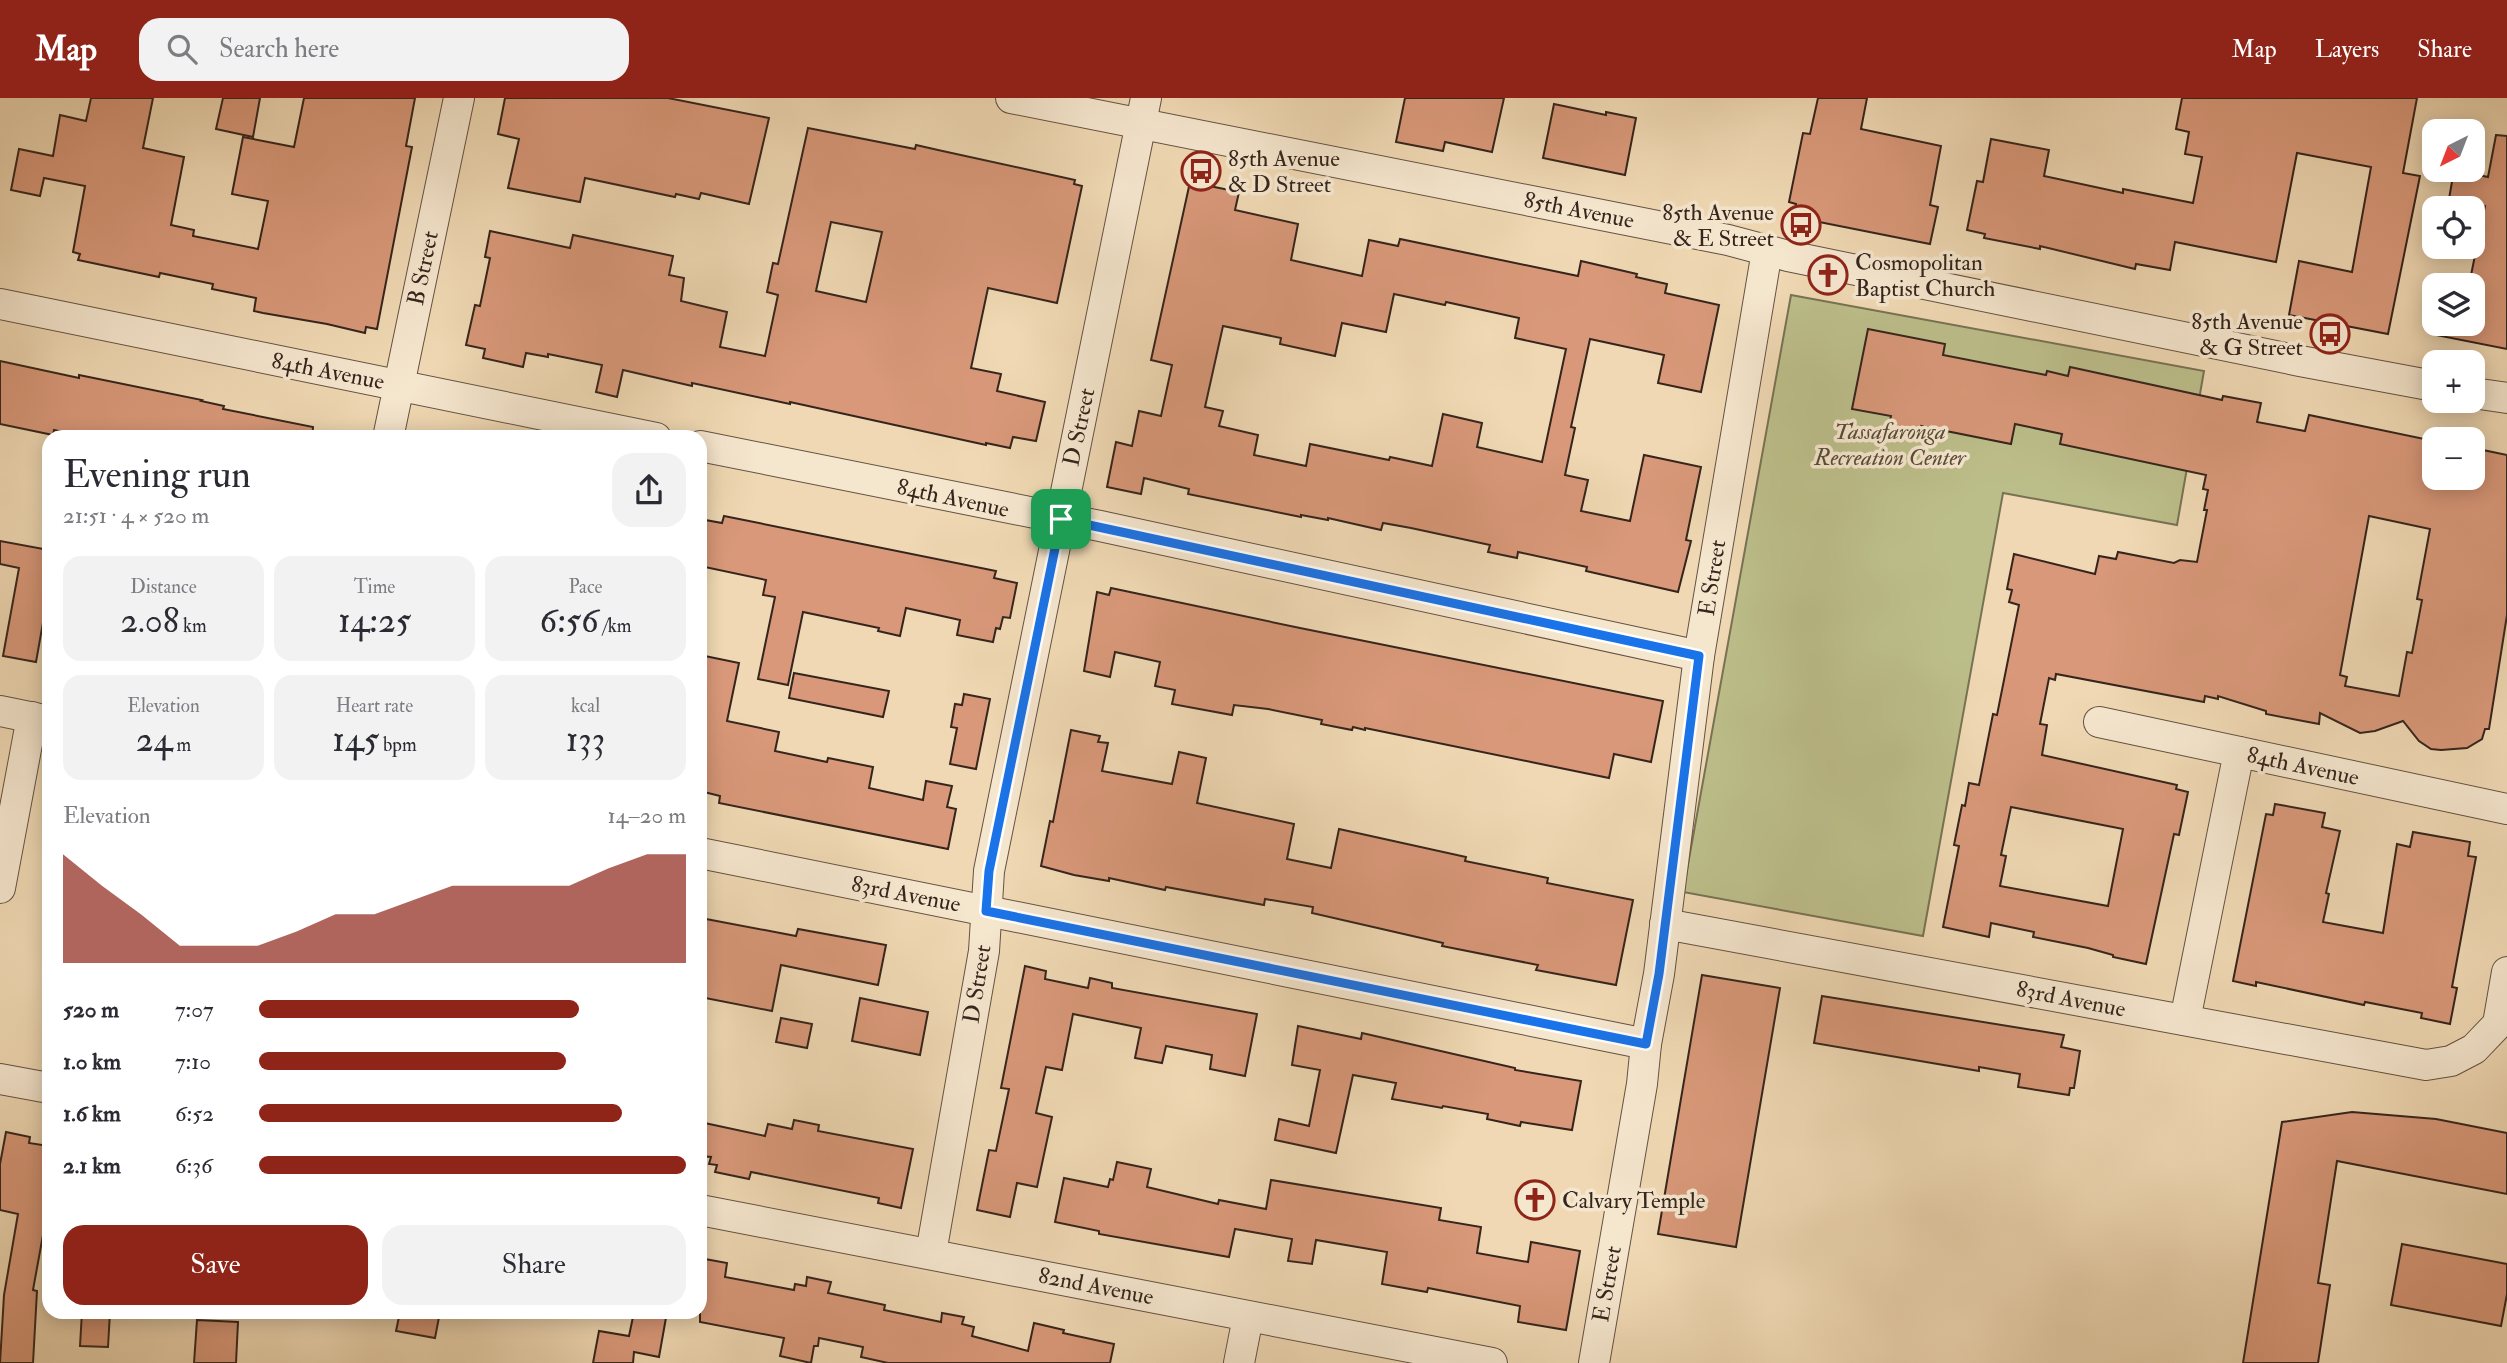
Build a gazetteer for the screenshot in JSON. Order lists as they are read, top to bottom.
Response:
{
  "streets": {
    "street": [
      "85th Avenue",
      "B Street",
      "84th Avenue",
      "D Street",
      "E Street",
      "83rd Avenue",
      "82nd Avenue"
    ]
  },
  "crossings": [
    ["85th Avenue", "D Street"],
    ["85th Avenue", "E Street"],
    ["B Street", "84th Avenue"],
    ["84th Avenue", "D Street"],
    ["84th Avenue", "E Street"],
    ["D Street", "83rd Avenue"],
    ["D Street", "82nd Avenue"],
    ["E Street", "83rd Avenue"]
  ],
  "parks": ["Tassafaronga Recreation Center"],
  "places": {
    "bus stop": ["85th Avenue & D Street", "85th Avenue & E Street", "85th Avenue & G Street"],
    "church": ["Cosmopolitan Baptist Church", "Calvary Temple"]
  },
  "north": "bottom left",
  "page": {
    "header": "Map",
    "search": "Search here",
    "nav": ["Map", "Layers", "Share"],
    "map_buttons": ["+", "−"],
    "heading": ["Evening run", "21:51 · 4 × 520 m"],
    "stats": [
      ["Distance", "2.08 km"],
      ["Time", "14:25"],
      ["Pace", "6:56 /km"],
      ["Elevation", "24 m"],
      ["Heart rate", "145 bpm"],
      ["kcal", "133"]
    ],
    "chart": ["Elevation", "14–20 m"],
    "list": [
      {
        "name": "520 m",
        "note": "7:07"
      },
      {
        "name": "1.0 km",
        "note": "7:10"
      },
      {
        "name": "1.6 km",
        "note": "6:52"
      },
      {
        "name": "2.1 km",
        "note": "6:36"
      }
    ],
    "buttons": ["Save", "Share"]
  }
}
